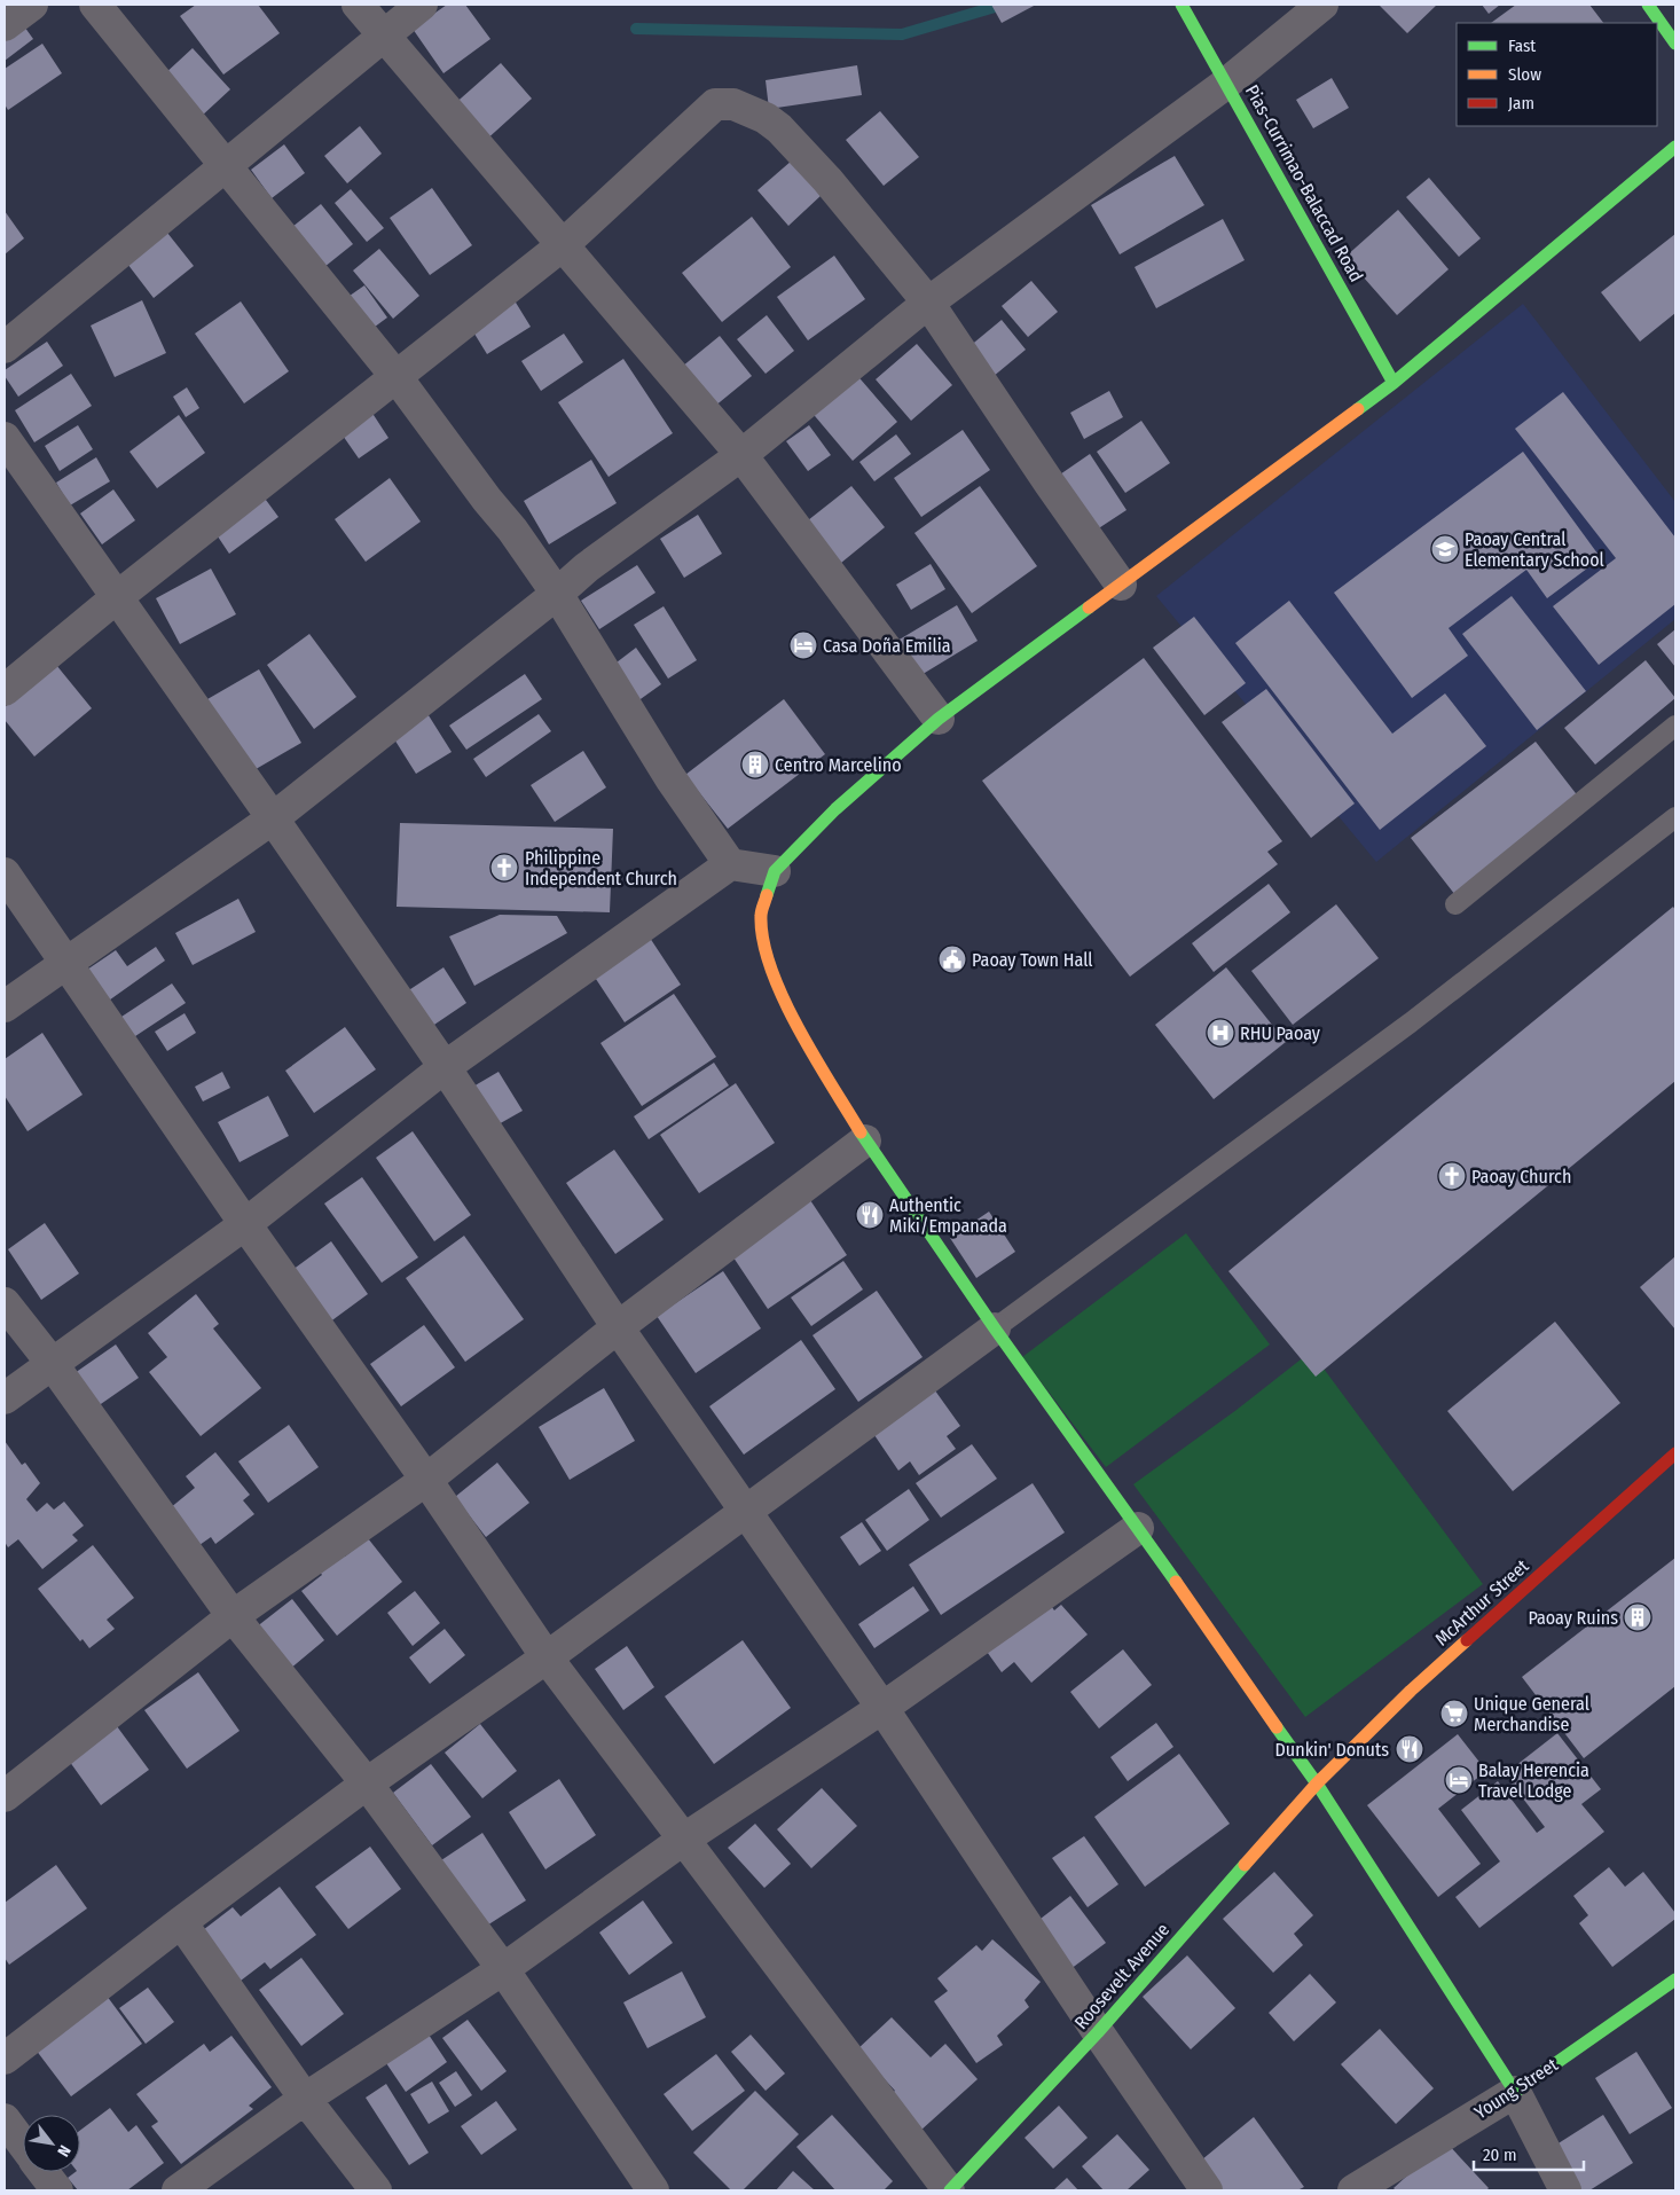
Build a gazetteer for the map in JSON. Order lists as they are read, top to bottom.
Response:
{
  "streets": {
    "main road": [
      "Pias-Currimao-Balaccad Road",
      "McArthur Street",
      "Roosevelt Avenue",
      "Young Street"
    ]
  },
  "crossings": [
    ["McArthur Street", "Roosevelt Avenue"]
  ],
  "places": {
    "school or university": ["Paoay Central Elementary School"],
    "hotel": ["Casa Doña Emilia", "Balay Herencia Travel Lodge"],
    "building": ["Centro Marcelino", "Paoay Ruins"],
    "church": ["Philippine Independent Church", "Paoay Church"],
    "public building": ["Paoay Town Hall"],
    "hospital": ["RHU Paoay"],
    "restaurant": ["Authentic Miki/Empanada", "Dunkin' Donuts"],
    "supermarket": ["Unique General Merchandise"]
  },
  "legend": ["Fast", "Slow", "Jam"],
  "scale_bar": "20 m",
  "north": "bottom right"
}
